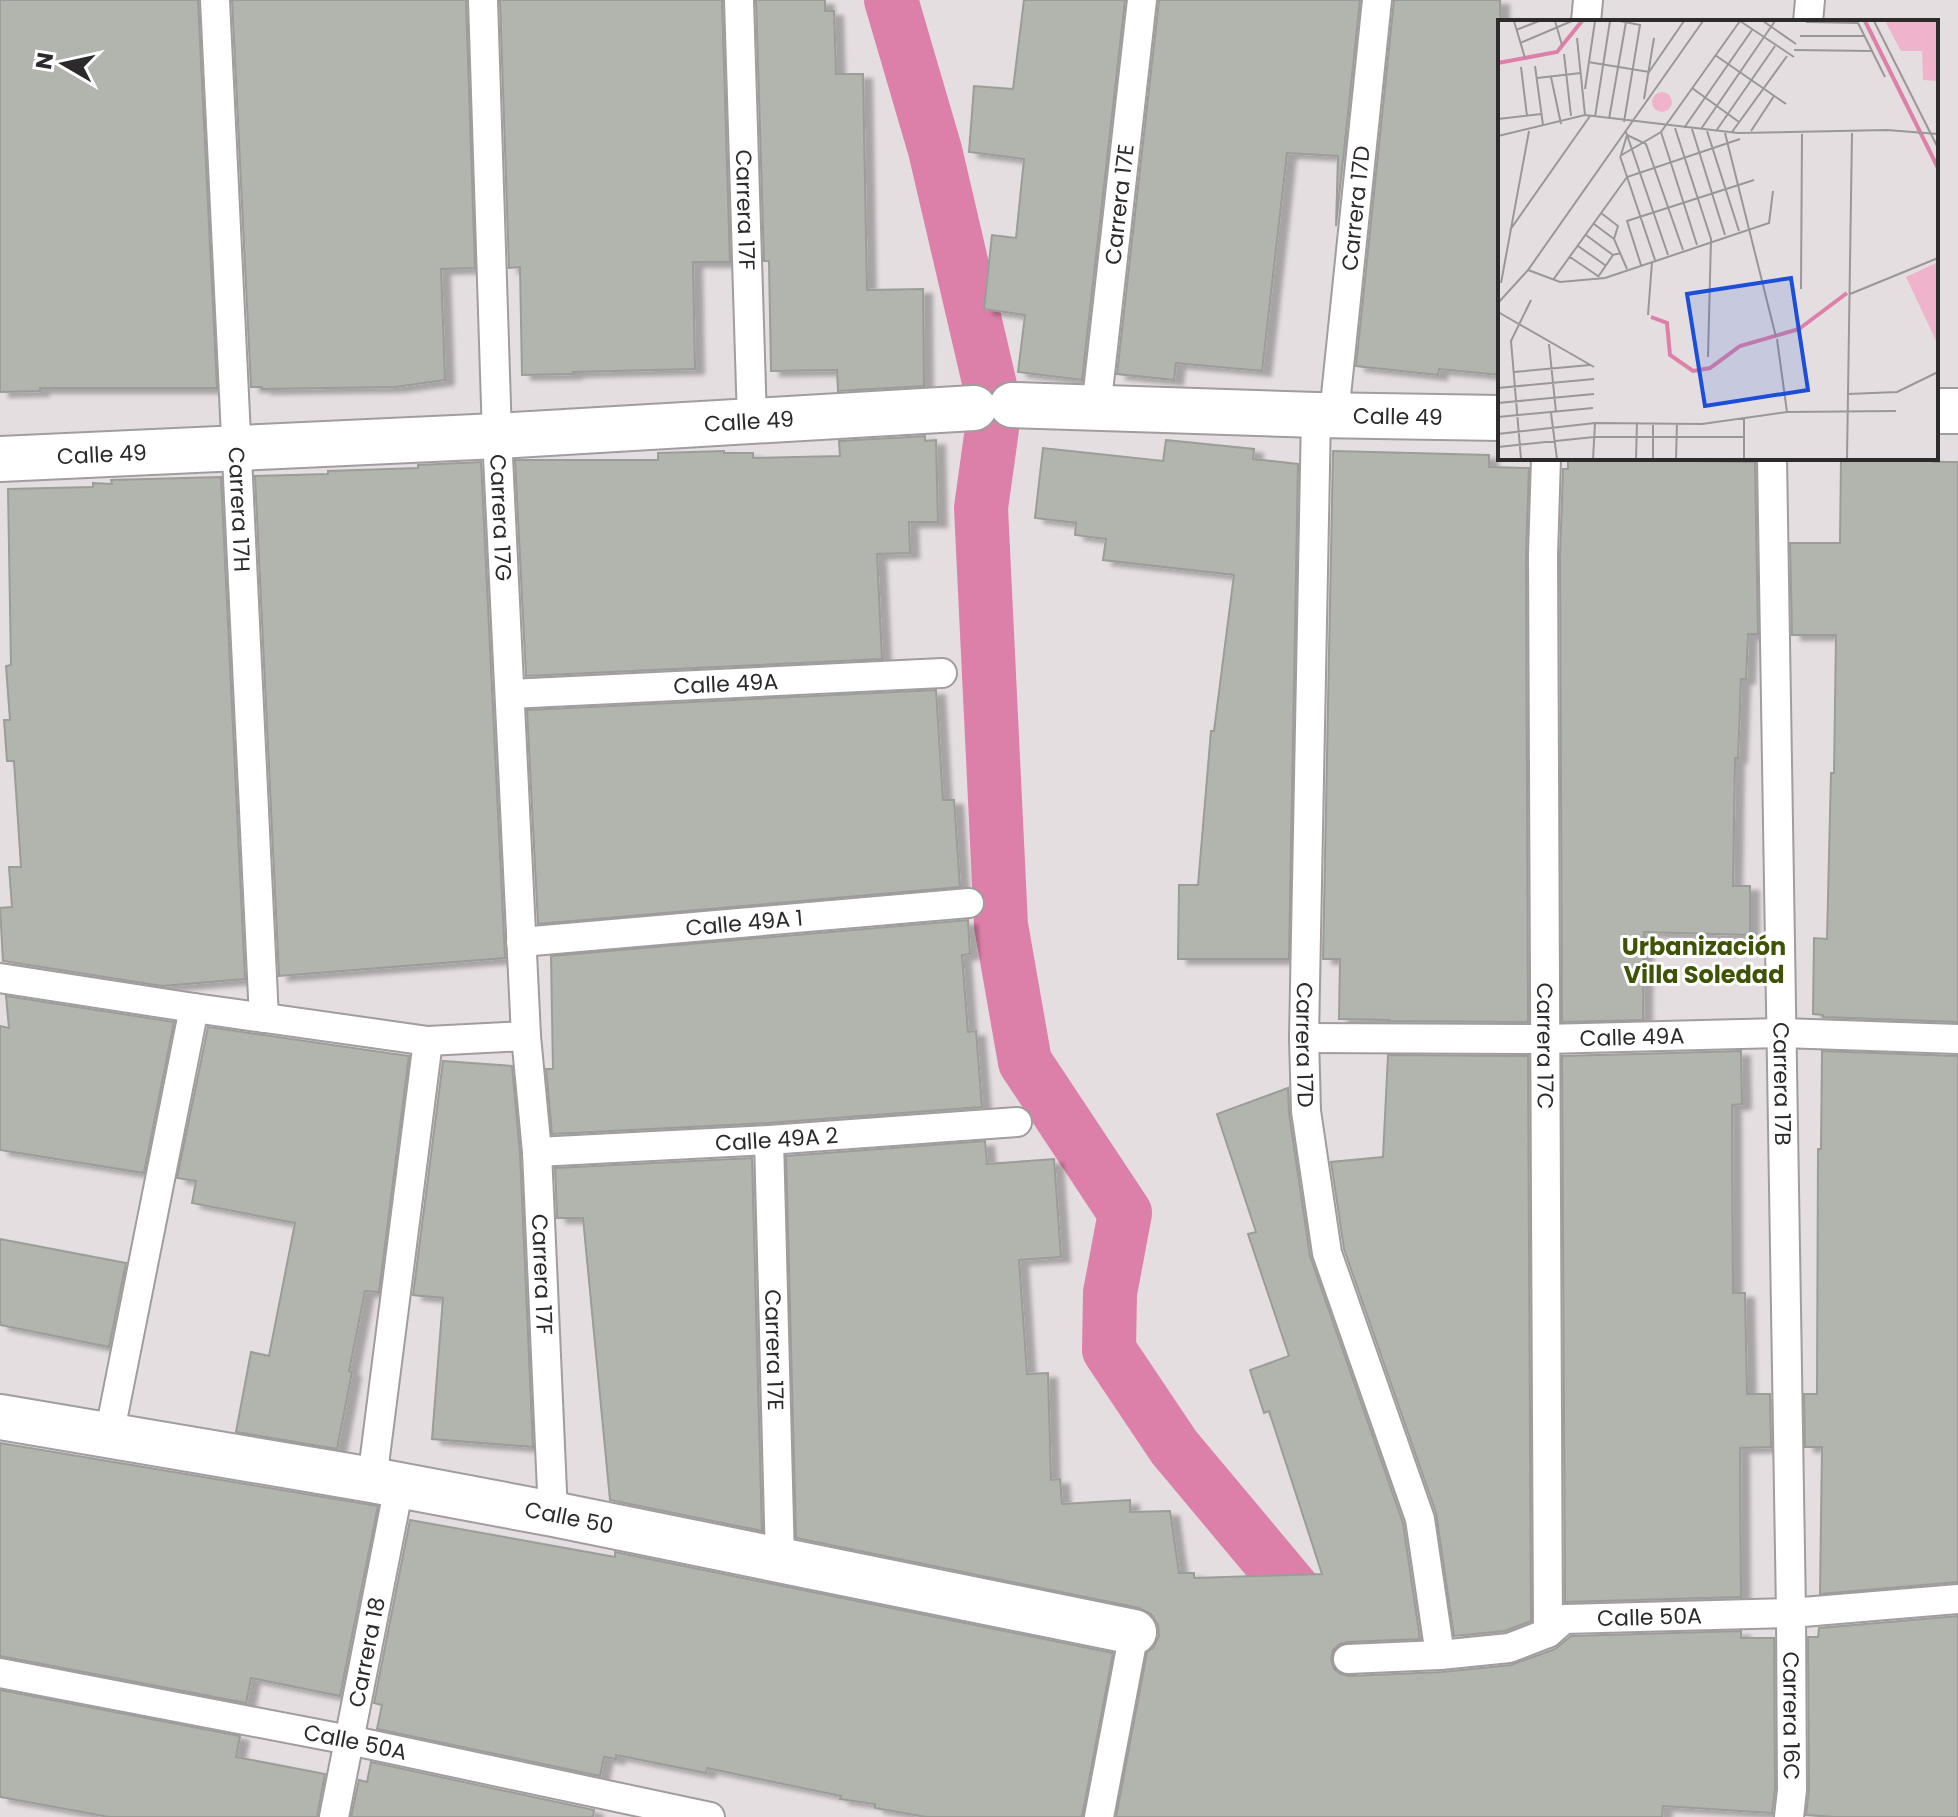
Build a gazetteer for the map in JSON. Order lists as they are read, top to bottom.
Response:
{
  "streets": {
    "street": ["Calle 49", "Calle 50"],
    "lane": [
      "Carrera 17E",
      "Carrera 17D",
      "Carrera 17F",
      "Carrera 17H",
      "Carrera 17G",
      "Calle 49A",
      "Calle 49A 1",
      "Carrera 17C",
      "Carrera 17B",
      "Calle 49A 2",
      "Calle 50A",
      "Carrera 18",
      "Carrera 16C"
    ]
  },
  "crossings": [
    ["Carrera 17E", "Calle 49"],
    ["Carrera 17E", "Calle 49A 2"],
    ["Carrera 17E", "Calle 50"],
    ["Carrera 17D", "Calle 49"],
    ["Carrera 17D", "Calle 49A"],
    ["Carrera 17D", "Calle 50A"],
    ["Carrera 17F", "Calle 49"],
    ["Carrera 17F", "Carrera 17G"],
    ["Carrera 17F", "Calle 49A 2"],
    ["Carrera 17F", "Calle 50"],
    ["Calle 49", "Carrera 17H"],
    ["Calle 49", "Carrera 17G"],
    ["Carrera 17G", "Calle 49A"],
    ["Carrera 17G", "Calle 49A 1"],
    ["Calle 49A", "Carrera 17C"],
    ["Calle 49A", "Carrera 17B"],
    ["Carrera 17C", "Calle 50A"],
    ["Carrera 17B", "Calle 50A"],
    ["Carrera 17B", "Carrera 16C"],
    ["Calle 50", "Carrera 18"],
    ["Calle 50A", "Carrera 18"],
    ["Calle 50A", "Carrera 16C"]
  ],
  "districts": ["Urbanización Villa Soledad"],
  "north": "left"
}
